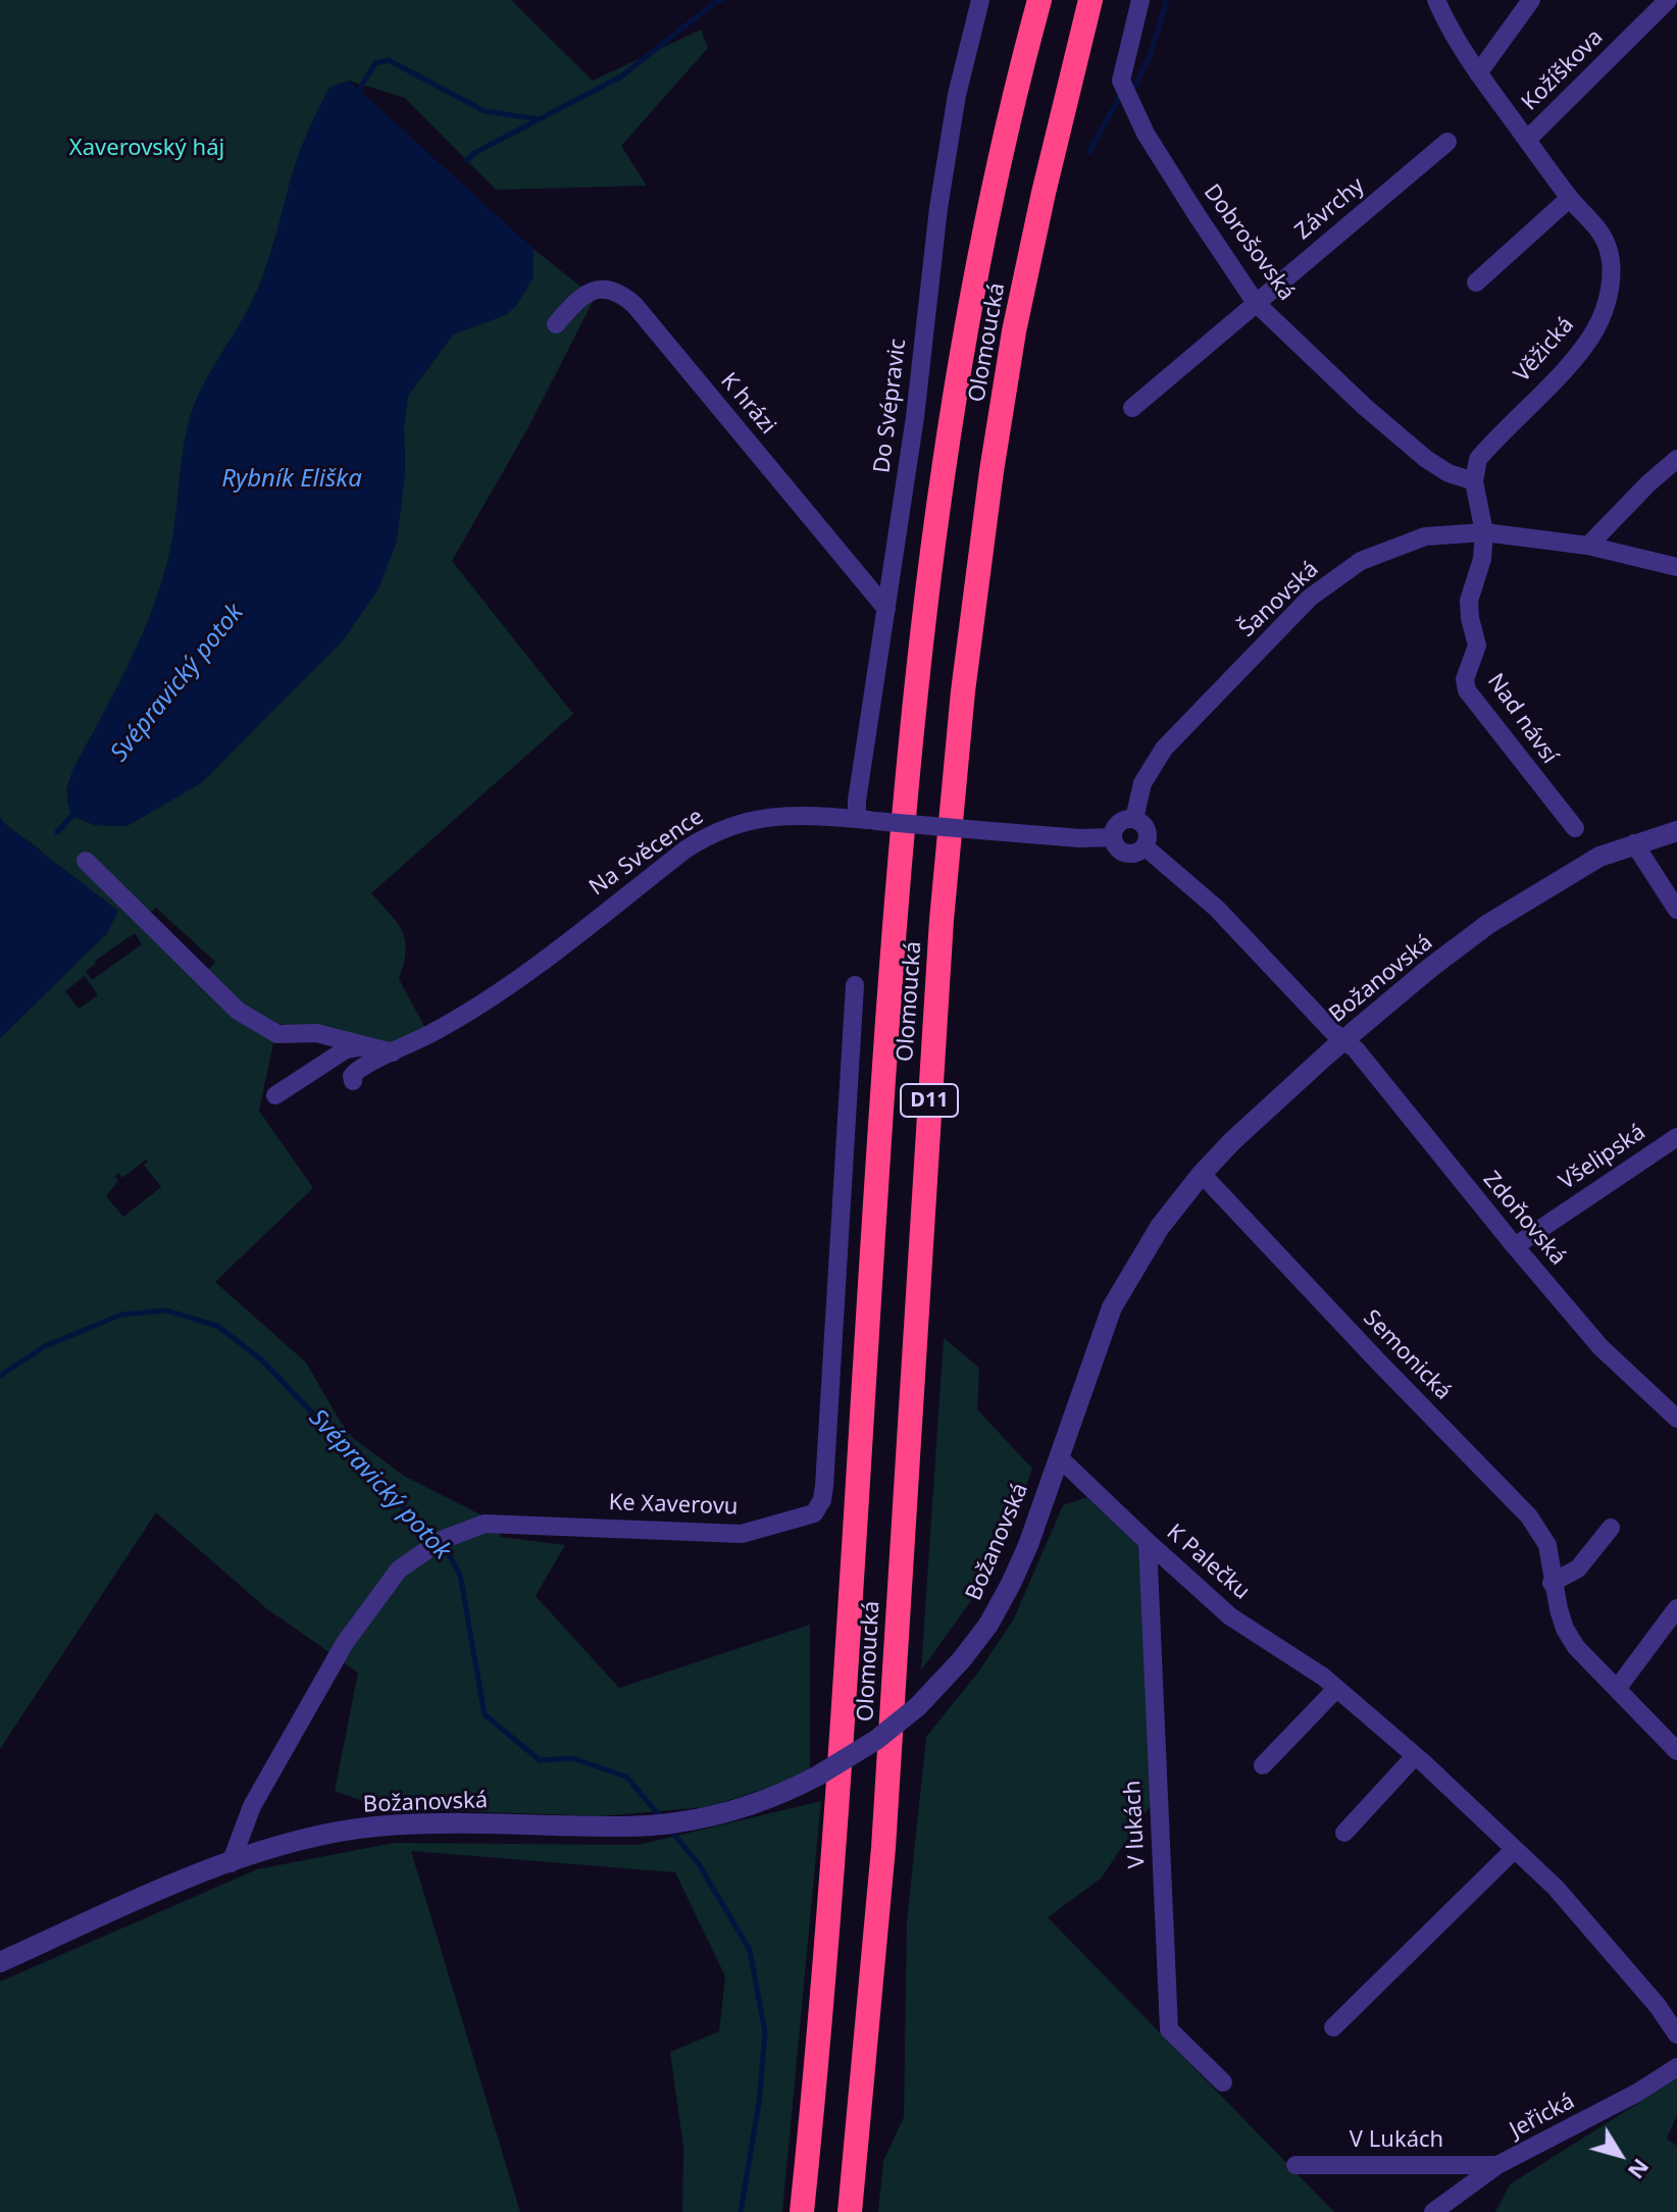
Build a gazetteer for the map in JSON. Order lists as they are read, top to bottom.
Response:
{
  "streets": {
    "highway": ["Olomoucká", "D11"],
    "street": [
      "Kožíškova",
      "Závrchy",
      "Dobrošovská",
      "Věžická",
      "K hrázi",
      "Do Svépravic",
      "Šanovská",
      "Nad návsí",
      "Na Svěcence",
      "Božanovská",
      "Všelipská",
      "Zdoňovská",
      "Semonická",
      "Ke Xaverovu",
      "K Palečku",
      "V lukách",
      "Jeřická",
      "V Lukách"
    ]
  },
  "crossings": [
    ["Kožíškova", "Věžická"],
    ["Závrchy", "Dobrošovská"],
    ["Dobrošovská", "Věžická"],
    ["K hrázi", "Do Svépravic"],
    ["Do Svépravic", "Na Svěcence"],
    ["Šanovská", "Nad návsí"],
    ["Šanovská", "Na Svěcence"],
    ["Šanovská", "Zdoňovská"],
    ["Na Svěcence", "Zdoňovská"],
    ["Božanovská", "Zdoňovská"],
    ["Božanovská", "Semonická"],
    ["Božanovská", "Ke Xaverovu"],
    ["Božanovská", "K Palečku"],
    ["Všelipská", "Zdoňovská"],
    ["K Palečku", "V lukách"],
    ["Jeřická", "V Lukách"]
  ],
  "water": ["Rybník Eliška", "Svépravický potok"],
  "parks": ["Xaverovský háj"],
  "north": "bottom right"
}
